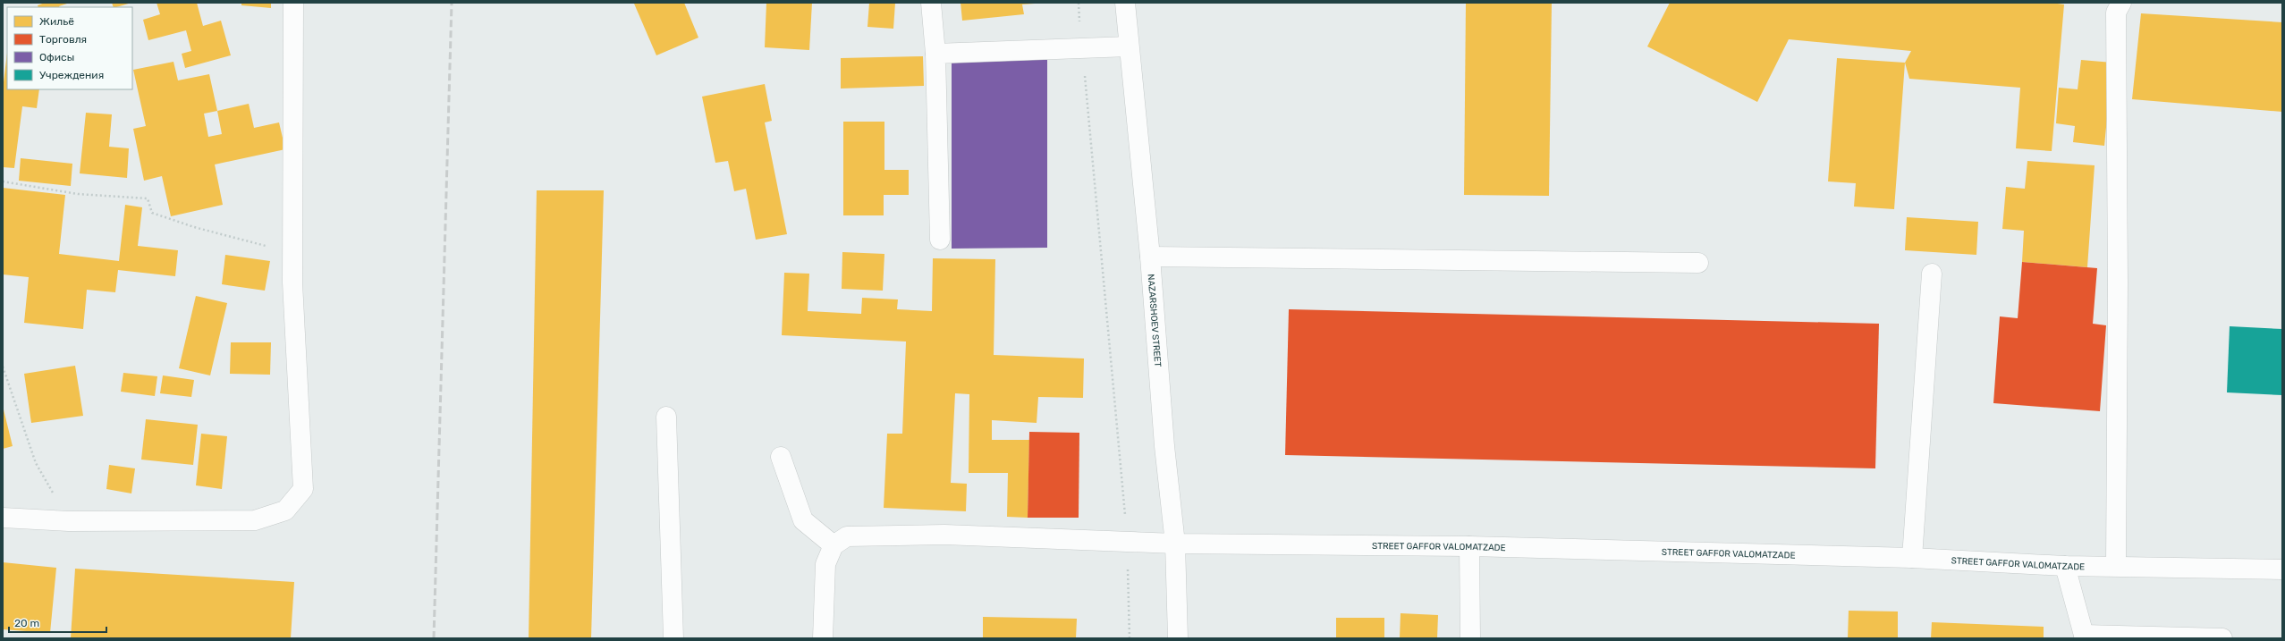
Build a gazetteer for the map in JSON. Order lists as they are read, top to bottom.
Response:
{
  "streets": {
    "street": ["NAZARSHOEV STREET", "STREET GAFFOR VALOMATZADE"]
  },
  "crossings": [
    ["NAZARSHOEV STREET", "STREET GAFFOR VALOMATZADE"]
  ],
  "legend": [
    "Жильё",
    "Торговля",
    "Офисы",
    "Учреждения"
  ],
  "scale_bar": "20 m"
}
